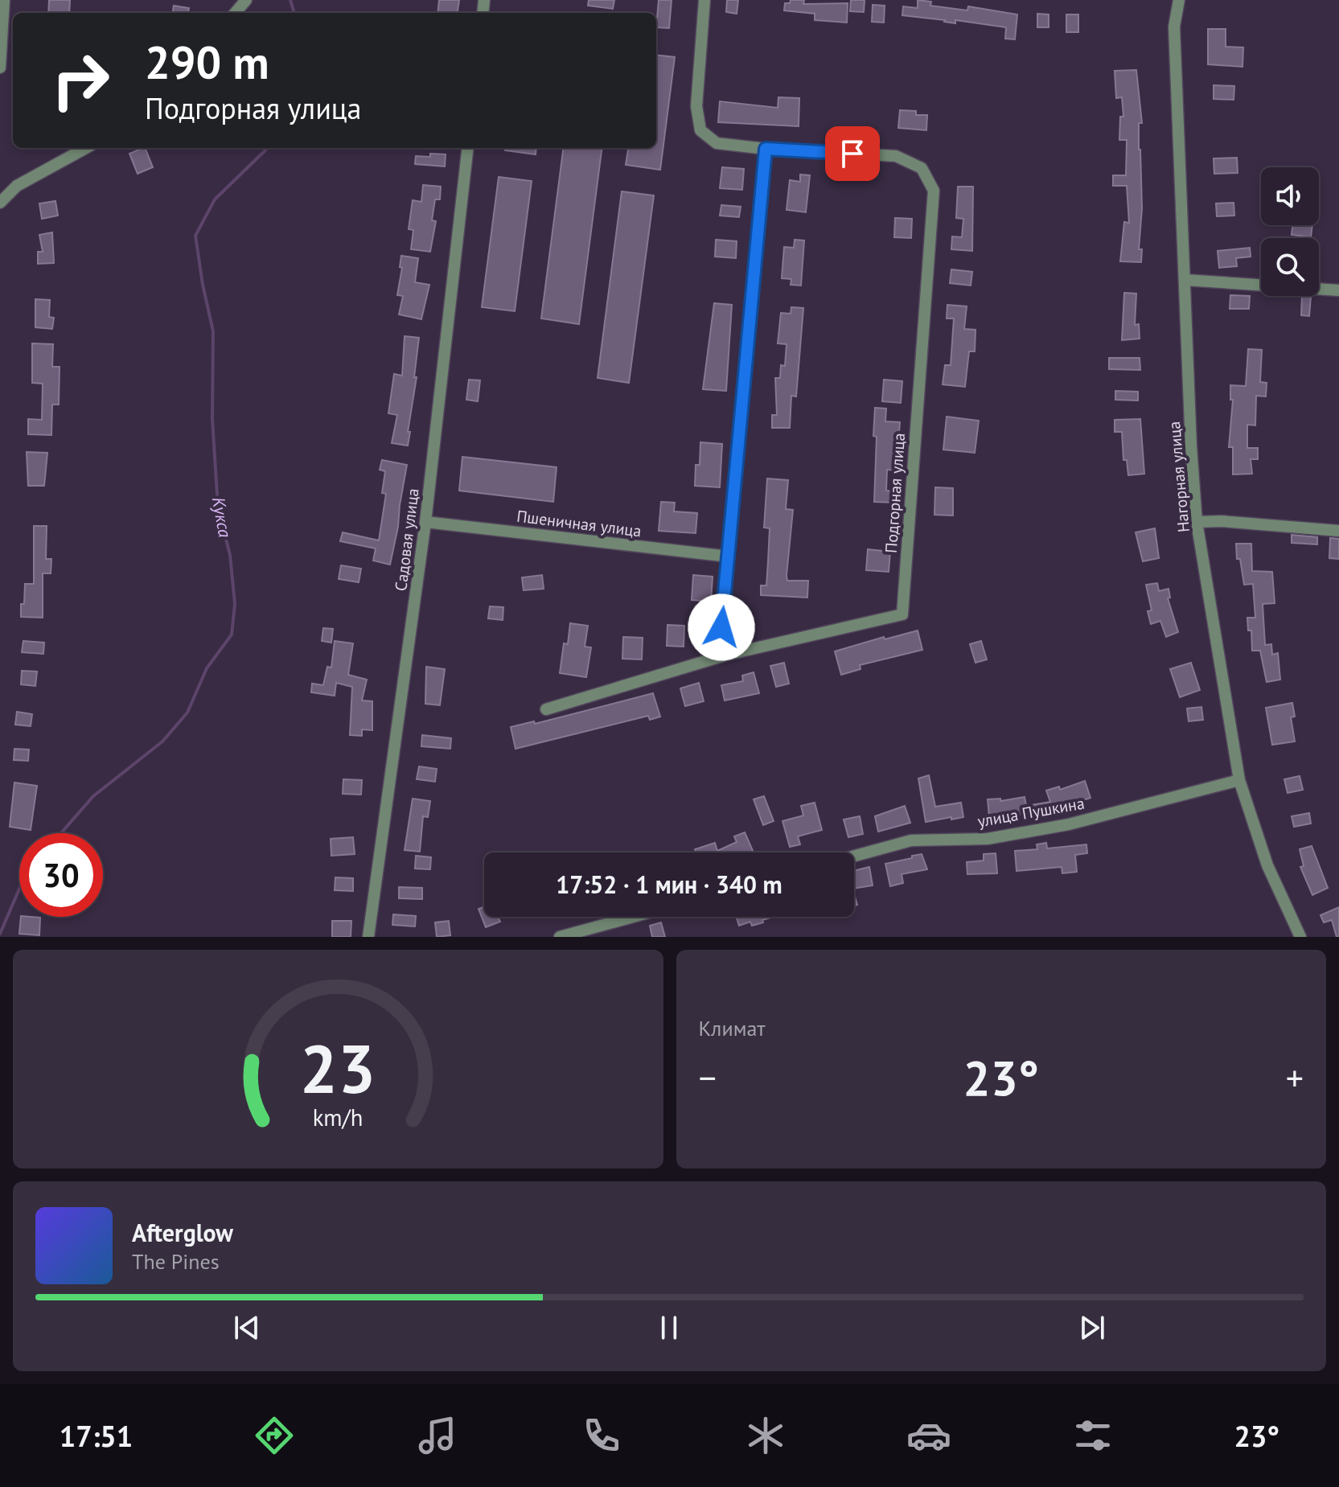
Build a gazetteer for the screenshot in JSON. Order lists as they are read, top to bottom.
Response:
{
  "streets": {
    "street": [
      "Нагорная улица",
      "Подгорная улица",
      "Пшеничная улица",
      "Садовая улица",
      "улица Пушкина"
    ]
  },
  "crossings": [
    ["Нагорная улица", "улица Пушкина"],
    ["Пшеничная улица", "Садовая улица"]
  ],
  "water": ["Кукса"],
  "page": {
    "turn": ["290 m", "Подгорная улица"],
    "limit": "30",
    "trip": "17:52 · 1 мин · 340 m",
    "tile": "Климат",
    "heat": ["−", "23°", "+"],
    "song": ["Afterglow", "The Pines"],
    "tabs": ["17:51", "23°"],
    "gauge": ["23", "km/h"]
  }
}
